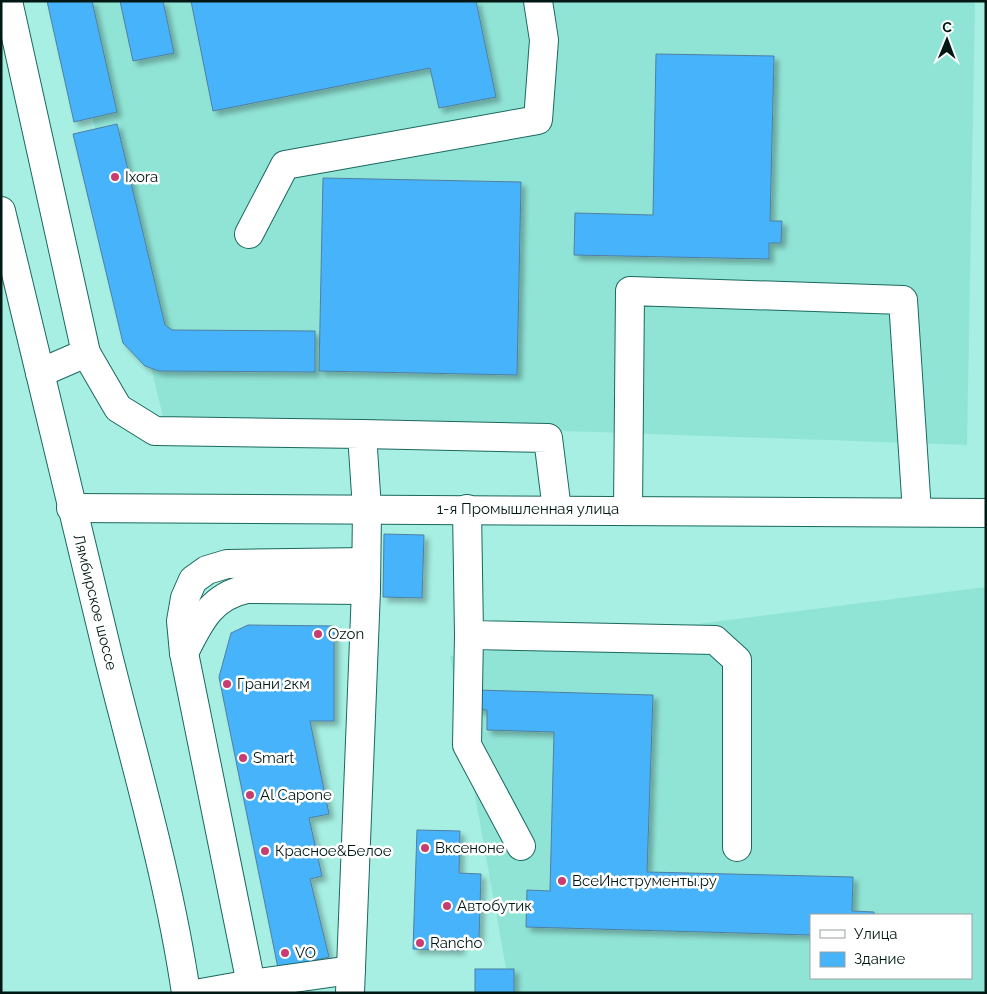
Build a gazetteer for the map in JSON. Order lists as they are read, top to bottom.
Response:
{
  "streets": {
    "street": ["1-я Промышленная улица", "Лямбирское шоссе"]
  },
  "crossings": [
    ["1-я Промышленная улица", "Лямбирское шоссе"]
  ],
  "places": [
    "Ixora",
    "Ozon",
    "Грани 2км",
    "Smart",
    "Al Capone",
    "Вксеноне",
    "Красное&Белое",
    "ВсеИнструменты.ру",
    "Автобутик",
    "Rancho",
    "VO"
  ],
  "legend": ["Улица", "Здание"],
  "north": "top"
}
